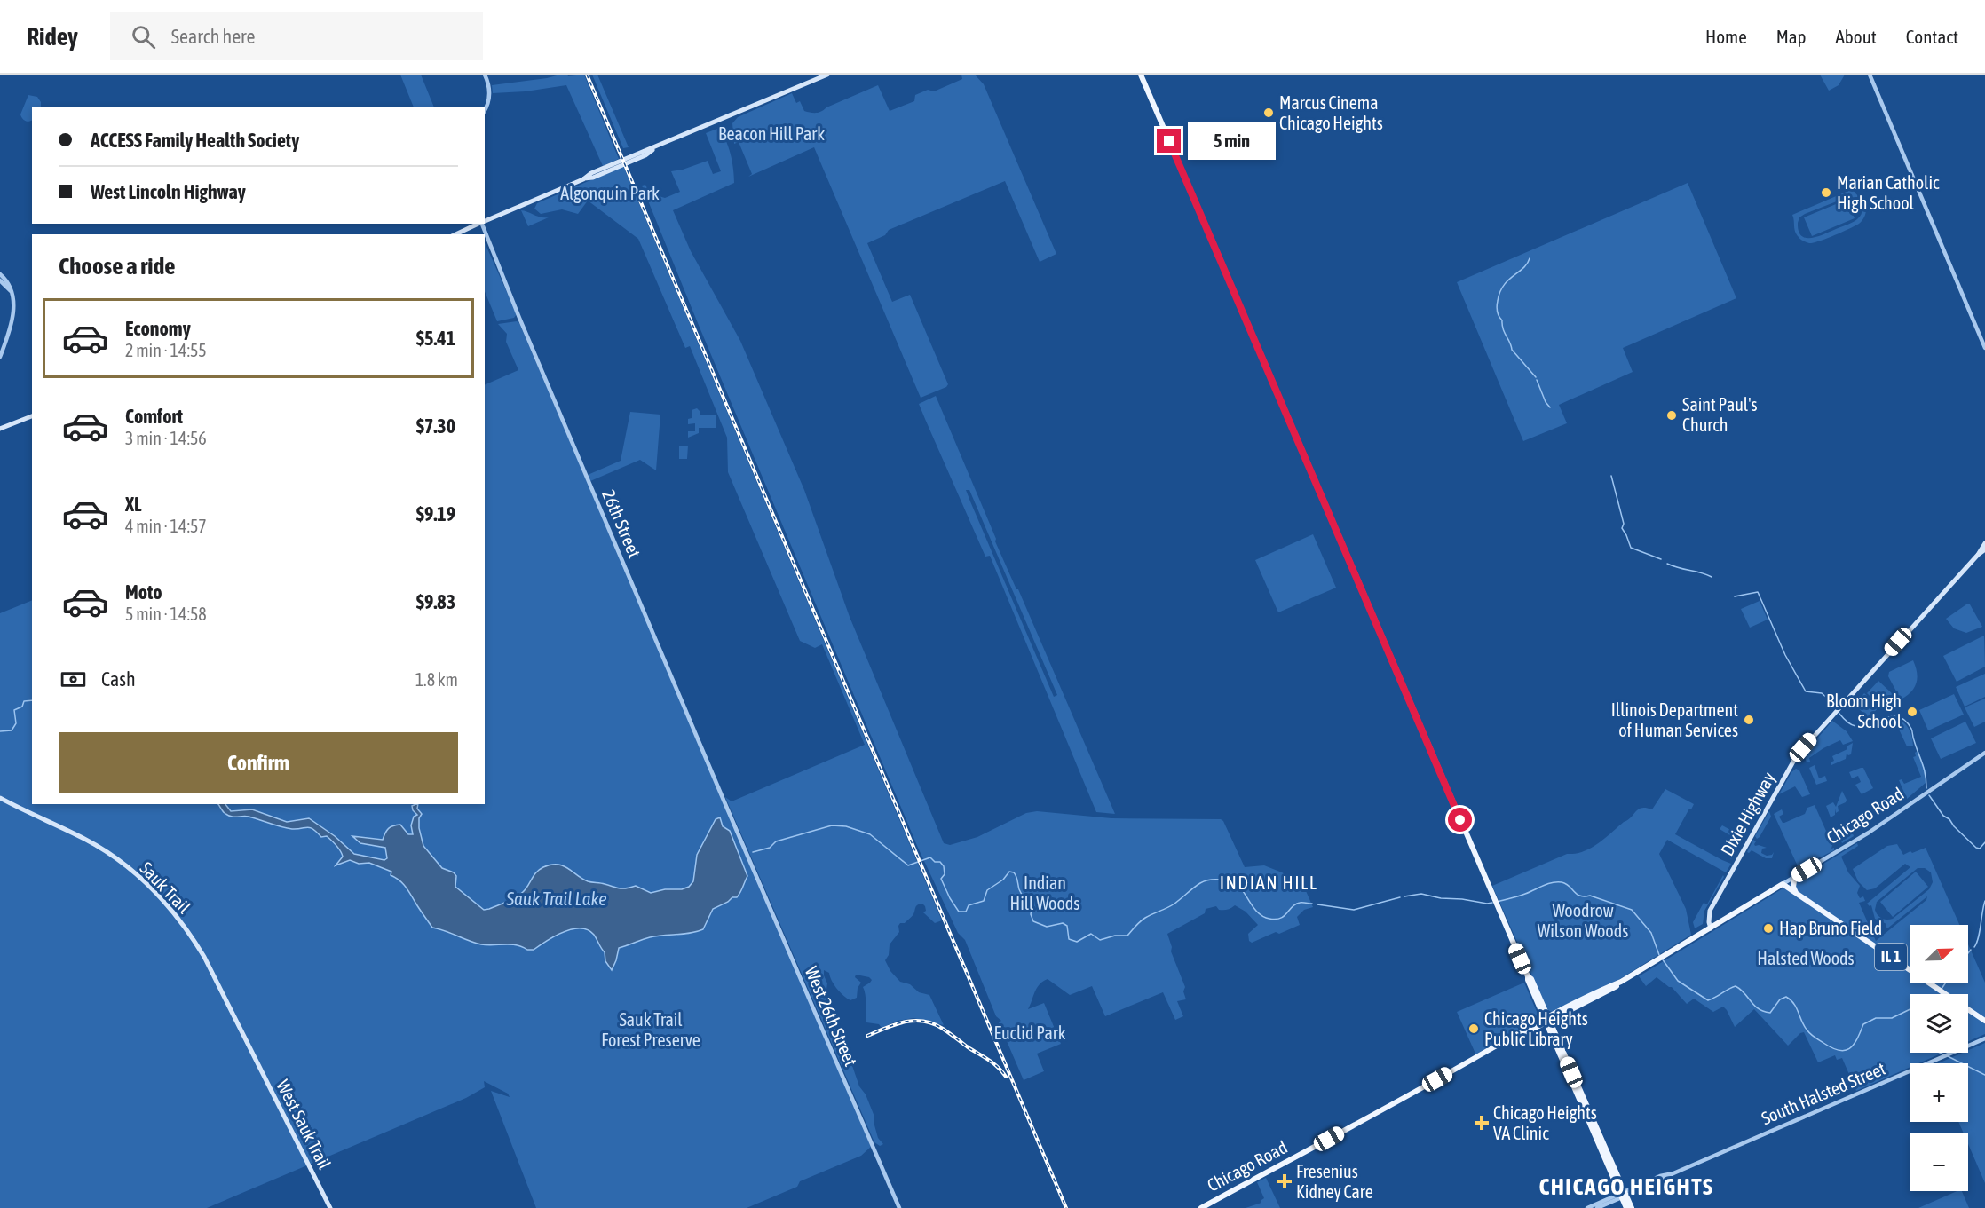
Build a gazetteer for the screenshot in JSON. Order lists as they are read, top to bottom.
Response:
{
  "streets": {
    "main road": [
      "Dixie Highway",
      "Chicago Road",
      "Sauk Trail",
      "IL 1",
      "West Sauk Trail"
    ],
    "street": ["26th Street", "West 26th Street", "South Halsted Street"]
  },
  "crossings": [
    ["26th Street", "West 26th Street"],
    ["Dixie Highway", "Chicago Road"],
    ["Chicago Road", "IL 1"],
    ["Sauk Trail", "West Sauk Trail"]
  ],
  "districts": ["INDIAN HILL", "CHICAGO HEIGHTS"],
  "water": ["Sauk Trail Lake"],
  "parks": [
    "Beacon Hill Park",
    "Algonquin Park",
    "Indian Hill Woods",
    "Woodrow Wilson Woods",
    "Halsted Woods",
    "Sauk Trail Forest Preserve",
    "Euclid Park"
  ],
  "places": {
    "other": [
      "Marcus Cinema Chicago Heights",
      "Marian Catholic High School",
      "Saint Paul's Church",
      "Bloom High School",
      "Illinois Department of Human Services",
      "Hap Bruno Field",
      "Chicago Heights Public Library"
    ],
    "health": ["Chicago Heights VA Clinic", "Fresenius Kidney Care"]
  },
  "north": "top right",
  "page": {
    "header": "Ridey",
    "search": "Search here",
    "nav": [
      "Home",
      "Map",
      "About",
      "Contact"
    ],
    "banner": ["ACCESS Family Health Society", "West Lincoln Highway"],
    "bubble": "5 min",
    "heading": "Choose a ride",
    "list": [
      {
        "name": "Economy",
        "note": "2 min · 14:55",
        "value": "$5.41"
      },
      {
        "name": "Comfort",
        "note": "3 min · 14:56",
        "value": "$7.30"
      },
      {
        "name": "XL",
        "note": "4 min · 14:57",
        "value": "$9.19"
      },
      {
        "name": "Moto",
        "note": "5 min · 14:58",
        "value": "$9.83"
      }
    ],
    "pay": ["Cash", "1.8 km"],
    "buttons": "Confirm",
    "map_buttons": ["+", "−"]
  }
}
